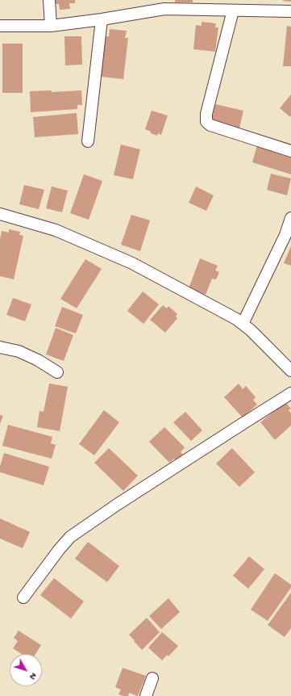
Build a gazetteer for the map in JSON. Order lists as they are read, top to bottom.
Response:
{
  "north": "bottom right"
}
